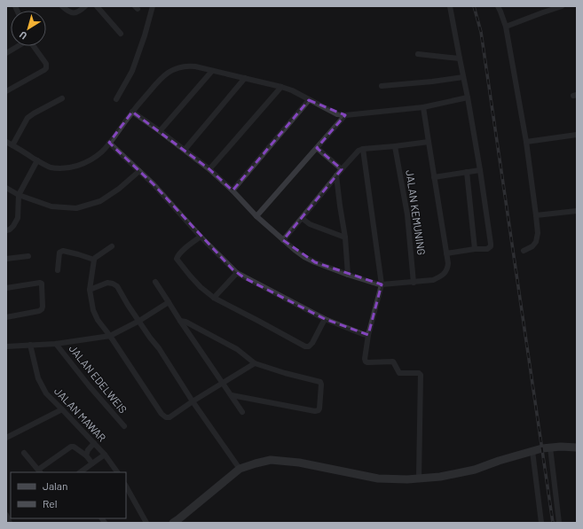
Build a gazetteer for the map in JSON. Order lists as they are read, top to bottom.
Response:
{
  "streets": {
    "street": ["JALAN KEMUNING", "JALAN EDELWEIS", "JALAN MAWAR"]
  },
  "legend": ["Jalan", "Rel"],
  "north": "bottom left"
}
